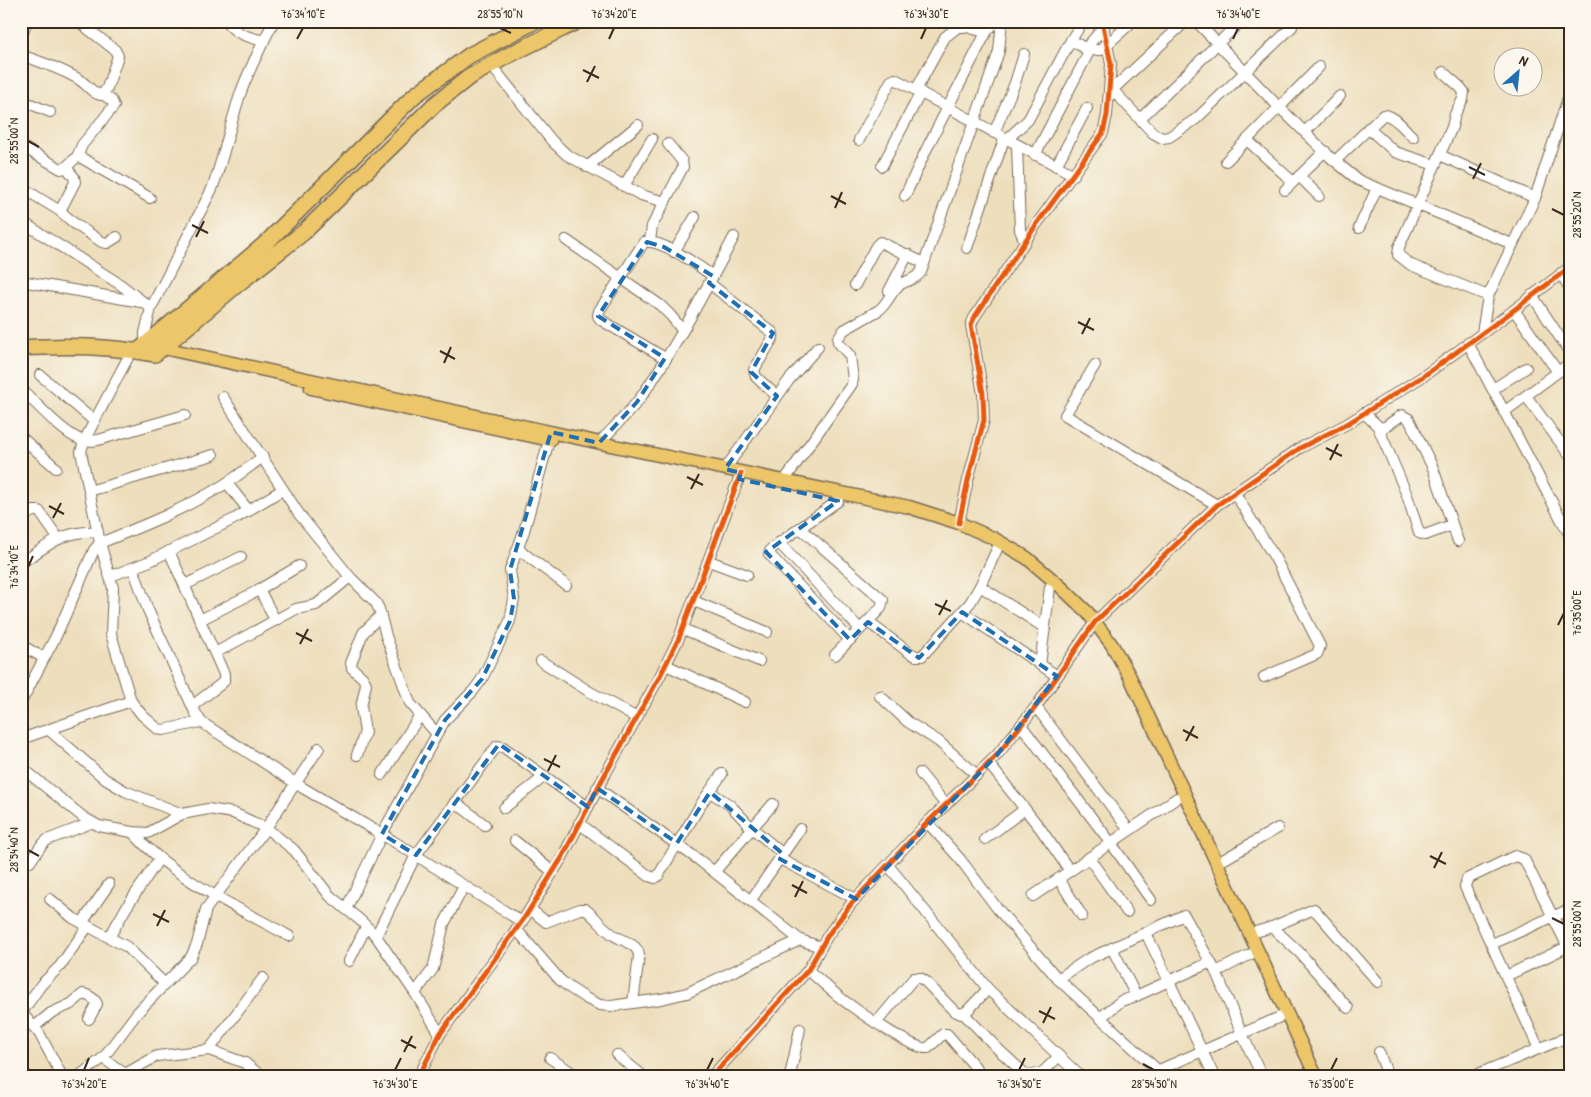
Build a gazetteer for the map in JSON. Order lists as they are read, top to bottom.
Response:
{
  "north": "top right",
  "coordinates": [
    "76°34'10\"E",
    "28°55'10\"N",
    "76°34'20\"E",
    "76°34'30\"E",
    "76°34'40\"E",
    "28°55'00\"N",
    "28°55'20\"N",
    "76°35'00\"E",
    "28°54'40\"N",
    "76°34'50\"E",
    "28°54'50\"N"
  ]
}
